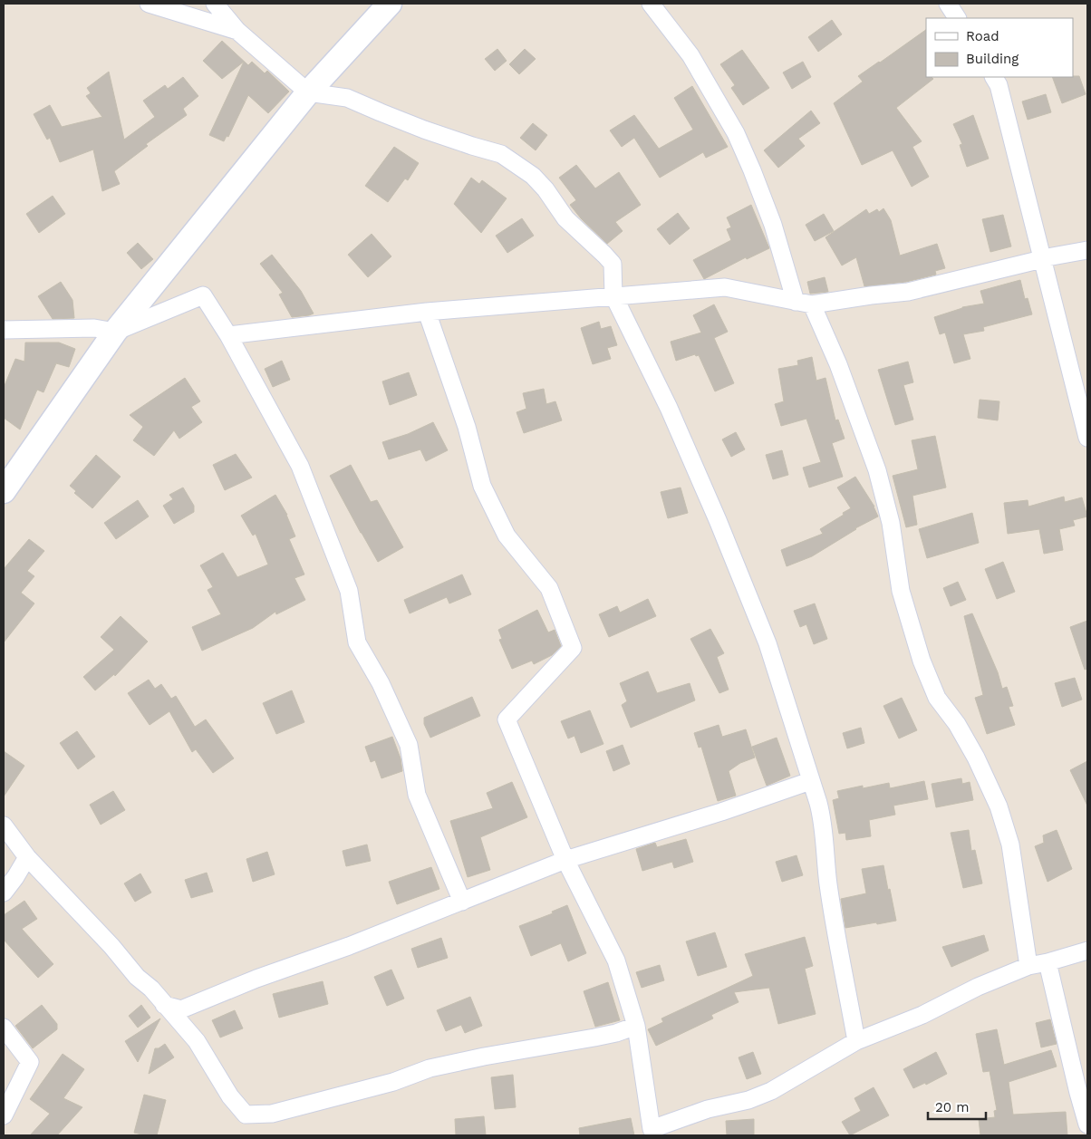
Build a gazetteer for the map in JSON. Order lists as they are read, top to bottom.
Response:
{
  "legend": ["Road", "Building"],
  "scale_bar": "20 m"
}
